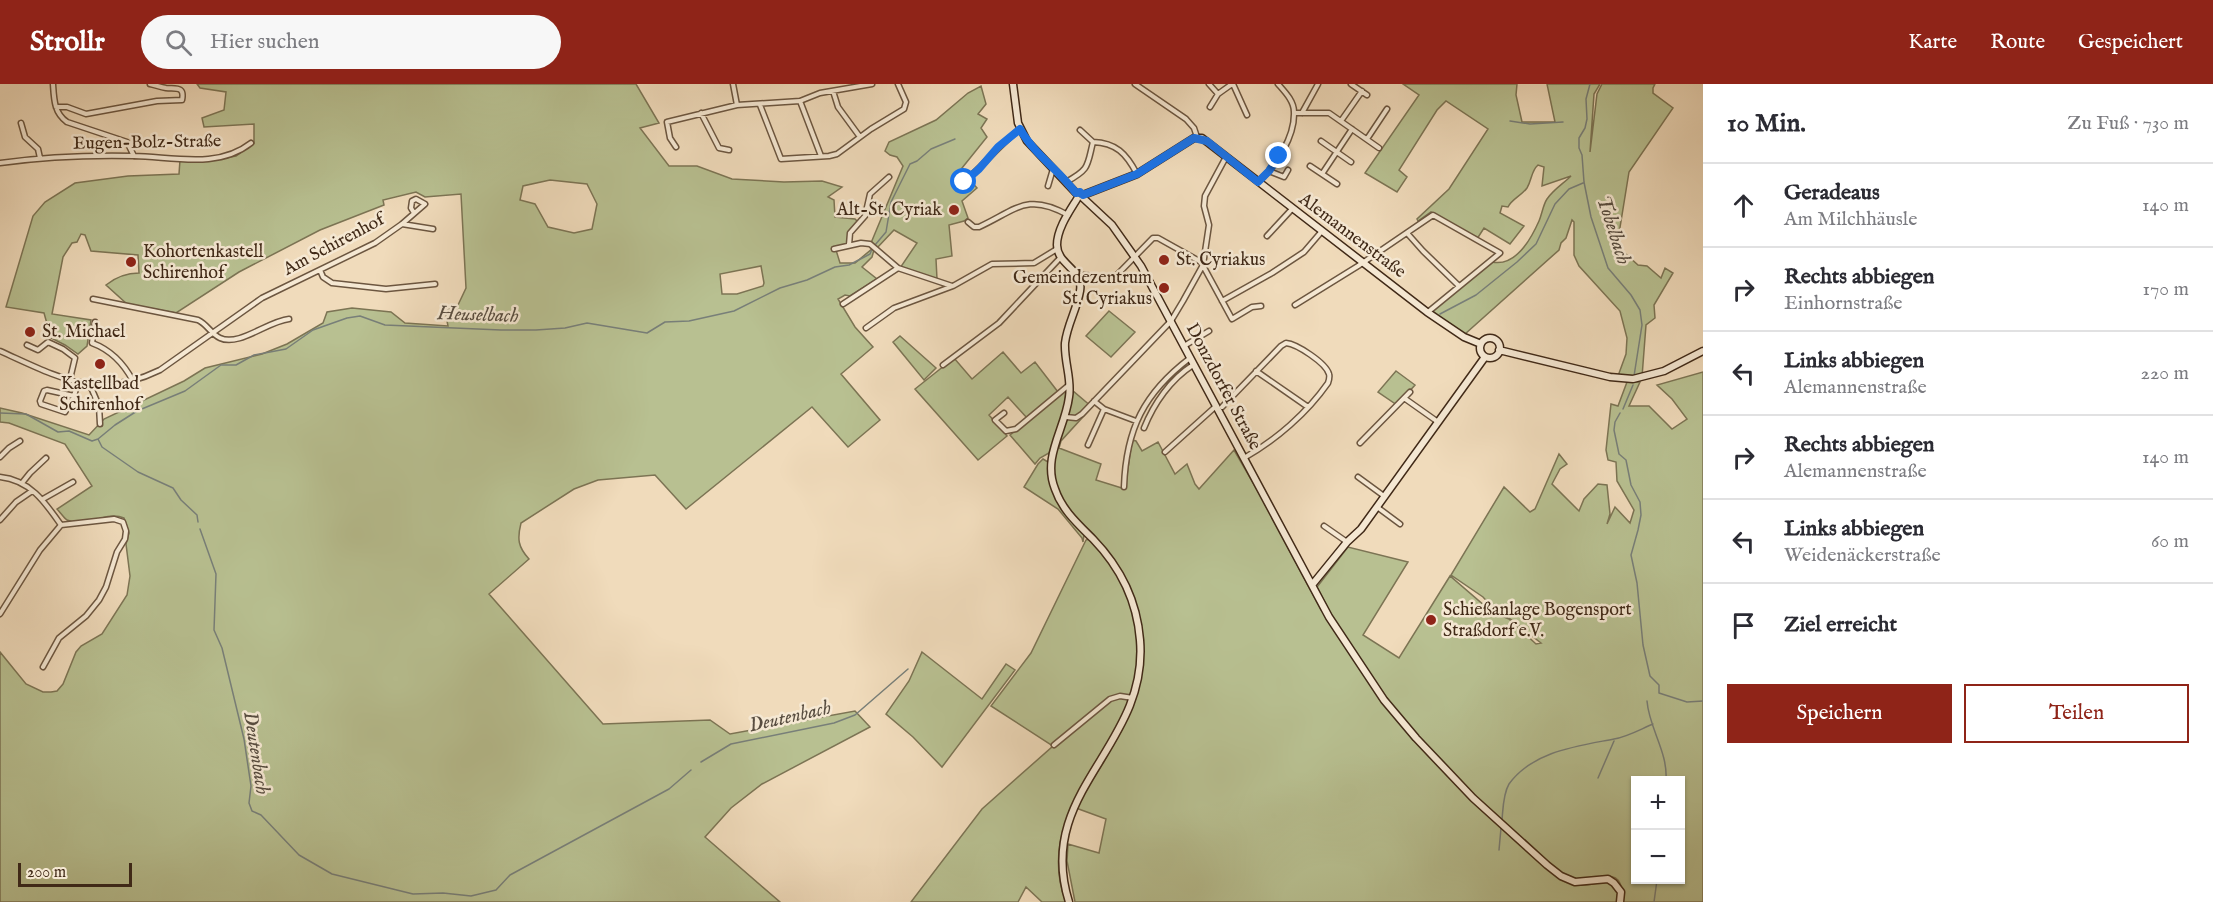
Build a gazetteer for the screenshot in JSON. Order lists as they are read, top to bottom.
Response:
{
  "streets": {
    "main road": ["Alemannenstraße", "Donzdorfer Straße"],
    "street": ["Eugen-Bolz-Straße", "Am Schirenhof"]
  },
  "water": ["Tobelbach", "Heuselbach", "Deutenbach"],
  "places": [
    "Alt-St. Cyriak",
    "St. Cyriakus",
    "Kohortenkastell Schirenhof",
    "Gemeindezentrum St. Cyriakus",
    "St. Michael",
    "Kastellbad Schirenhof",
    "Schießanlage Bogensport Straßdorf e.V."
  ],
  "scale_bar": "200 m",
  "page": {
    "header": "Strollr",
    "search": "Hier suchen",
    "nav": ["Karte", "Route", "Gespeichert"],
    "heading": ["10 Min.", "Zu Fuß · 730 m"],
    "list": [
      ["Geradeaus", "Am Milchhäusle", "140 m"],
      ["Rechts abbiegen", "Einhornstraße", "170 m"],
      ["Links abbiegen", "Alemannenstraße", "220 m"],
      ["Rechts abbiegen", "Alemannenstraße", "140 m"],
      ["Links abbiegen", "Weidenäckerstraße", "60 m"],
      "Ziel erreicht"
    ],
    "buttons": ["Speichern", "Teilen"],
    "map_buttons": ["+", "−"],
    "scale": "200 m"
  }
}
